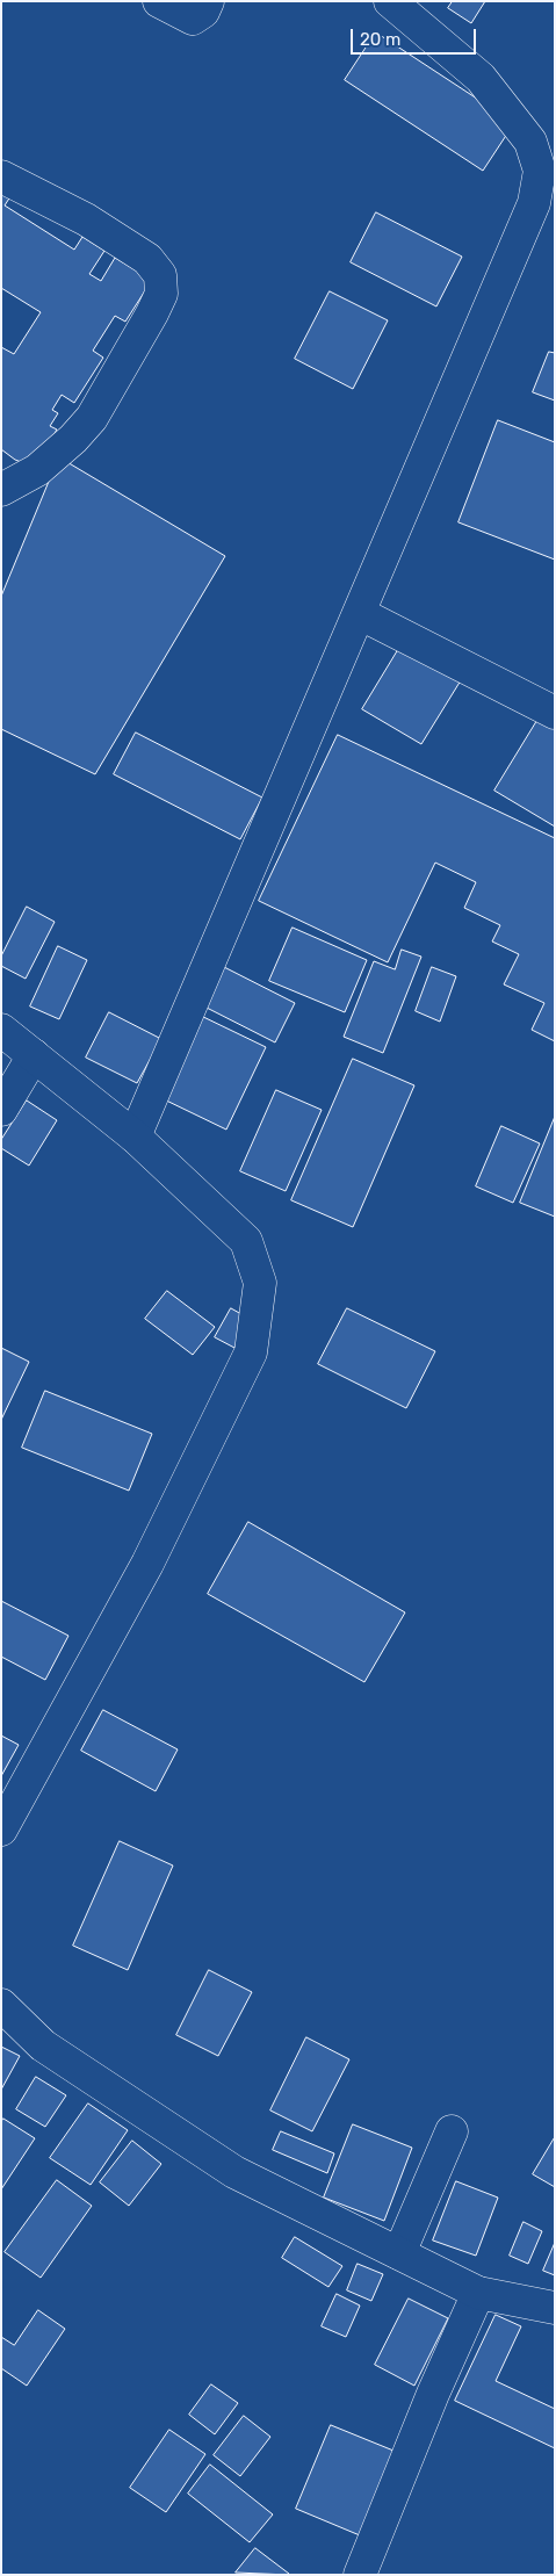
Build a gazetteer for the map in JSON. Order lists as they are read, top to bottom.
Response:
{
  "scale_bar": "20 m"
}
